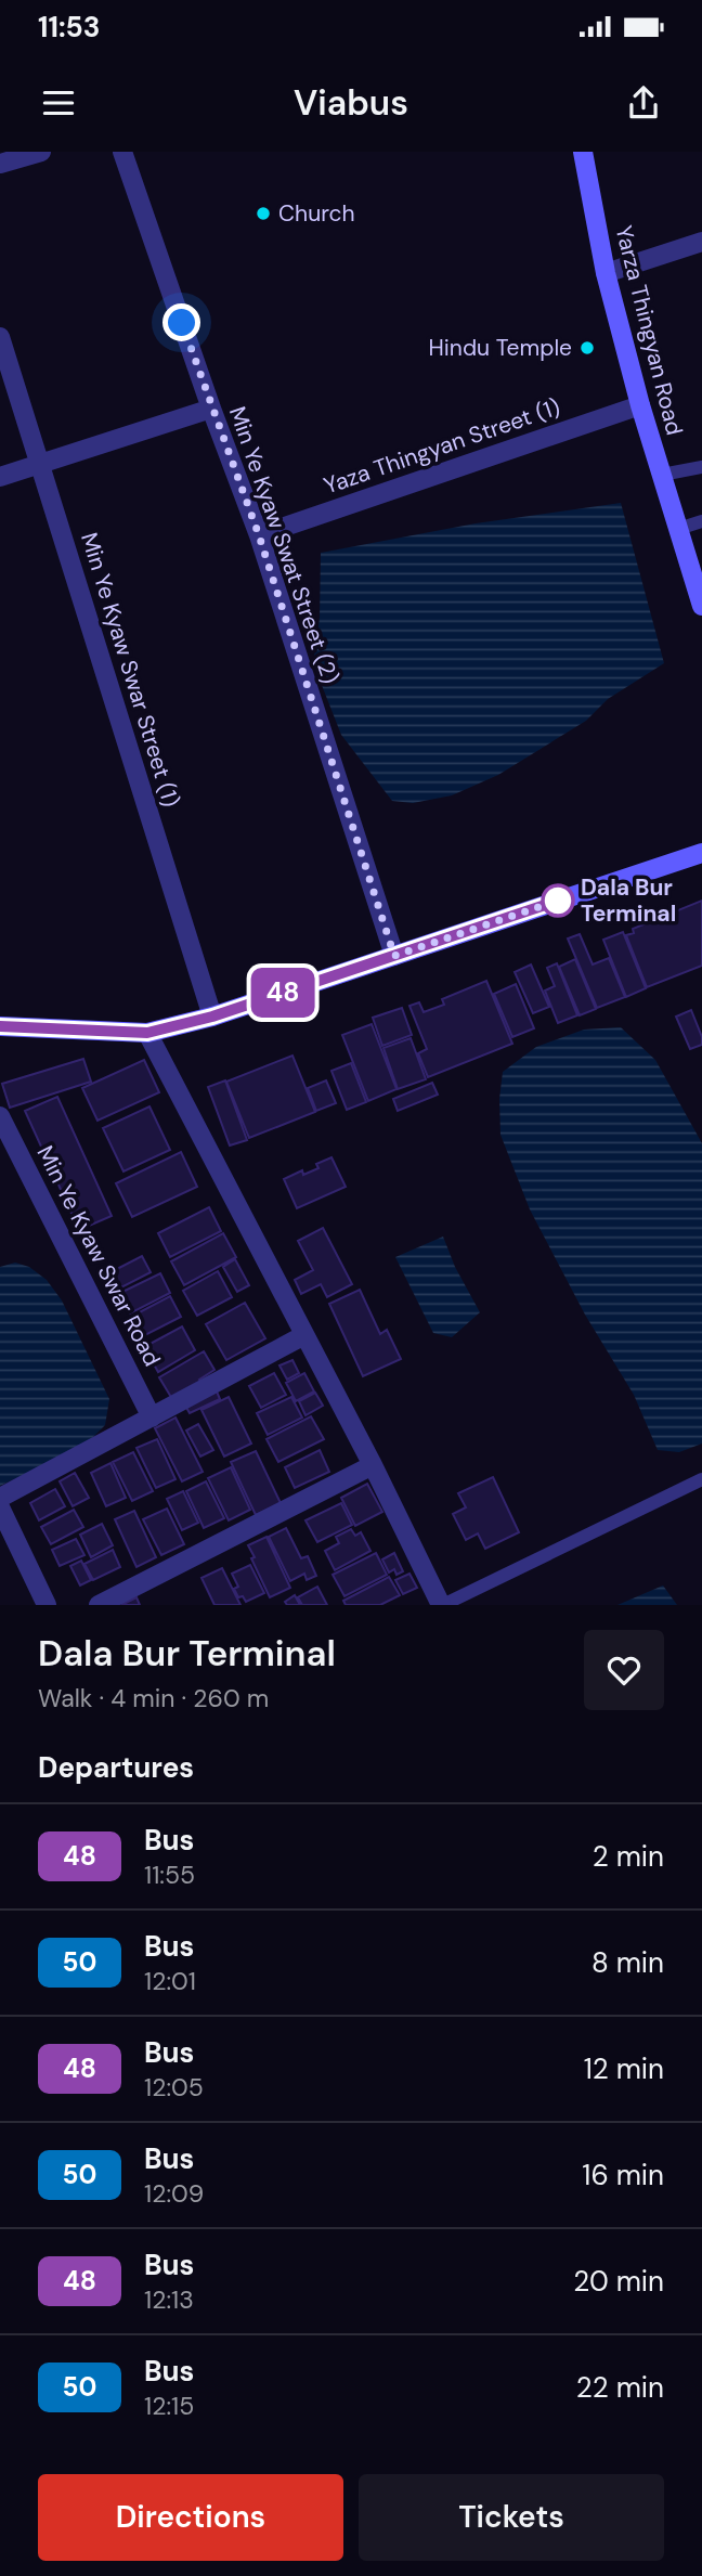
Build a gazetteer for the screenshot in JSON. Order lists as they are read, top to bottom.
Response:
{
  "streets": {
    "main road": ["Yarza Thingyan Road"],
    "street": [
      "Yaza Thingyan Street (1)",
      "Min Ye Kyaw Swat Street (2)",
      "Min Ye Kyaw Swar Street (1)",
      "Min Ye Kyaw Swar Road"
    ]
  },
  "crossings": [
    ["Yarza Thingyan Road", "Yaza Thingyan Street (1)"],
    ["Yaza Thingyan Street (1)", "Min Ye Kyaw Swat Street (2)"]
  ],
  "places": ["Church", "Hindu Temple", "Dala Bur Terminal"],
  "lines": ["bus line 48"],
  "page": {
    "status": "11:53",
    "header": "Viabus",
    "on_map": "48",
    "heading": [
      ["Dala Bur Terminal", "Walk · 4 min · 260 m"],
      "Departures"
    ],
    "list": [
      {
        "mark": "48",
        "name": "Bus",
        "note": "11:55",
        "value": "2 min"
      },
      {
        "mark": "50",
        "name": "Bus",
        "note": "12:01",
        "value": "8 min"
      },
      {
        "mark": "48",
        "name": "Bus",
        "note": "12:05",
        "value": "12 min"
      },
      {
        "mark": "50",
        "name": "Bus",
        "note": "12:09",
        "value": "16 min"
      },
      {
        "mark": "48",
        "name": "Bus",
        "note": "12:13",
        "value": "20 min"
      },
      {
        "mark": "50",
        "name": "Bus",
        "note": "12:15",
        "value": "22 min"
      }
    ],
    "buttons": ["Directions", "Tickets"]
  }
}
